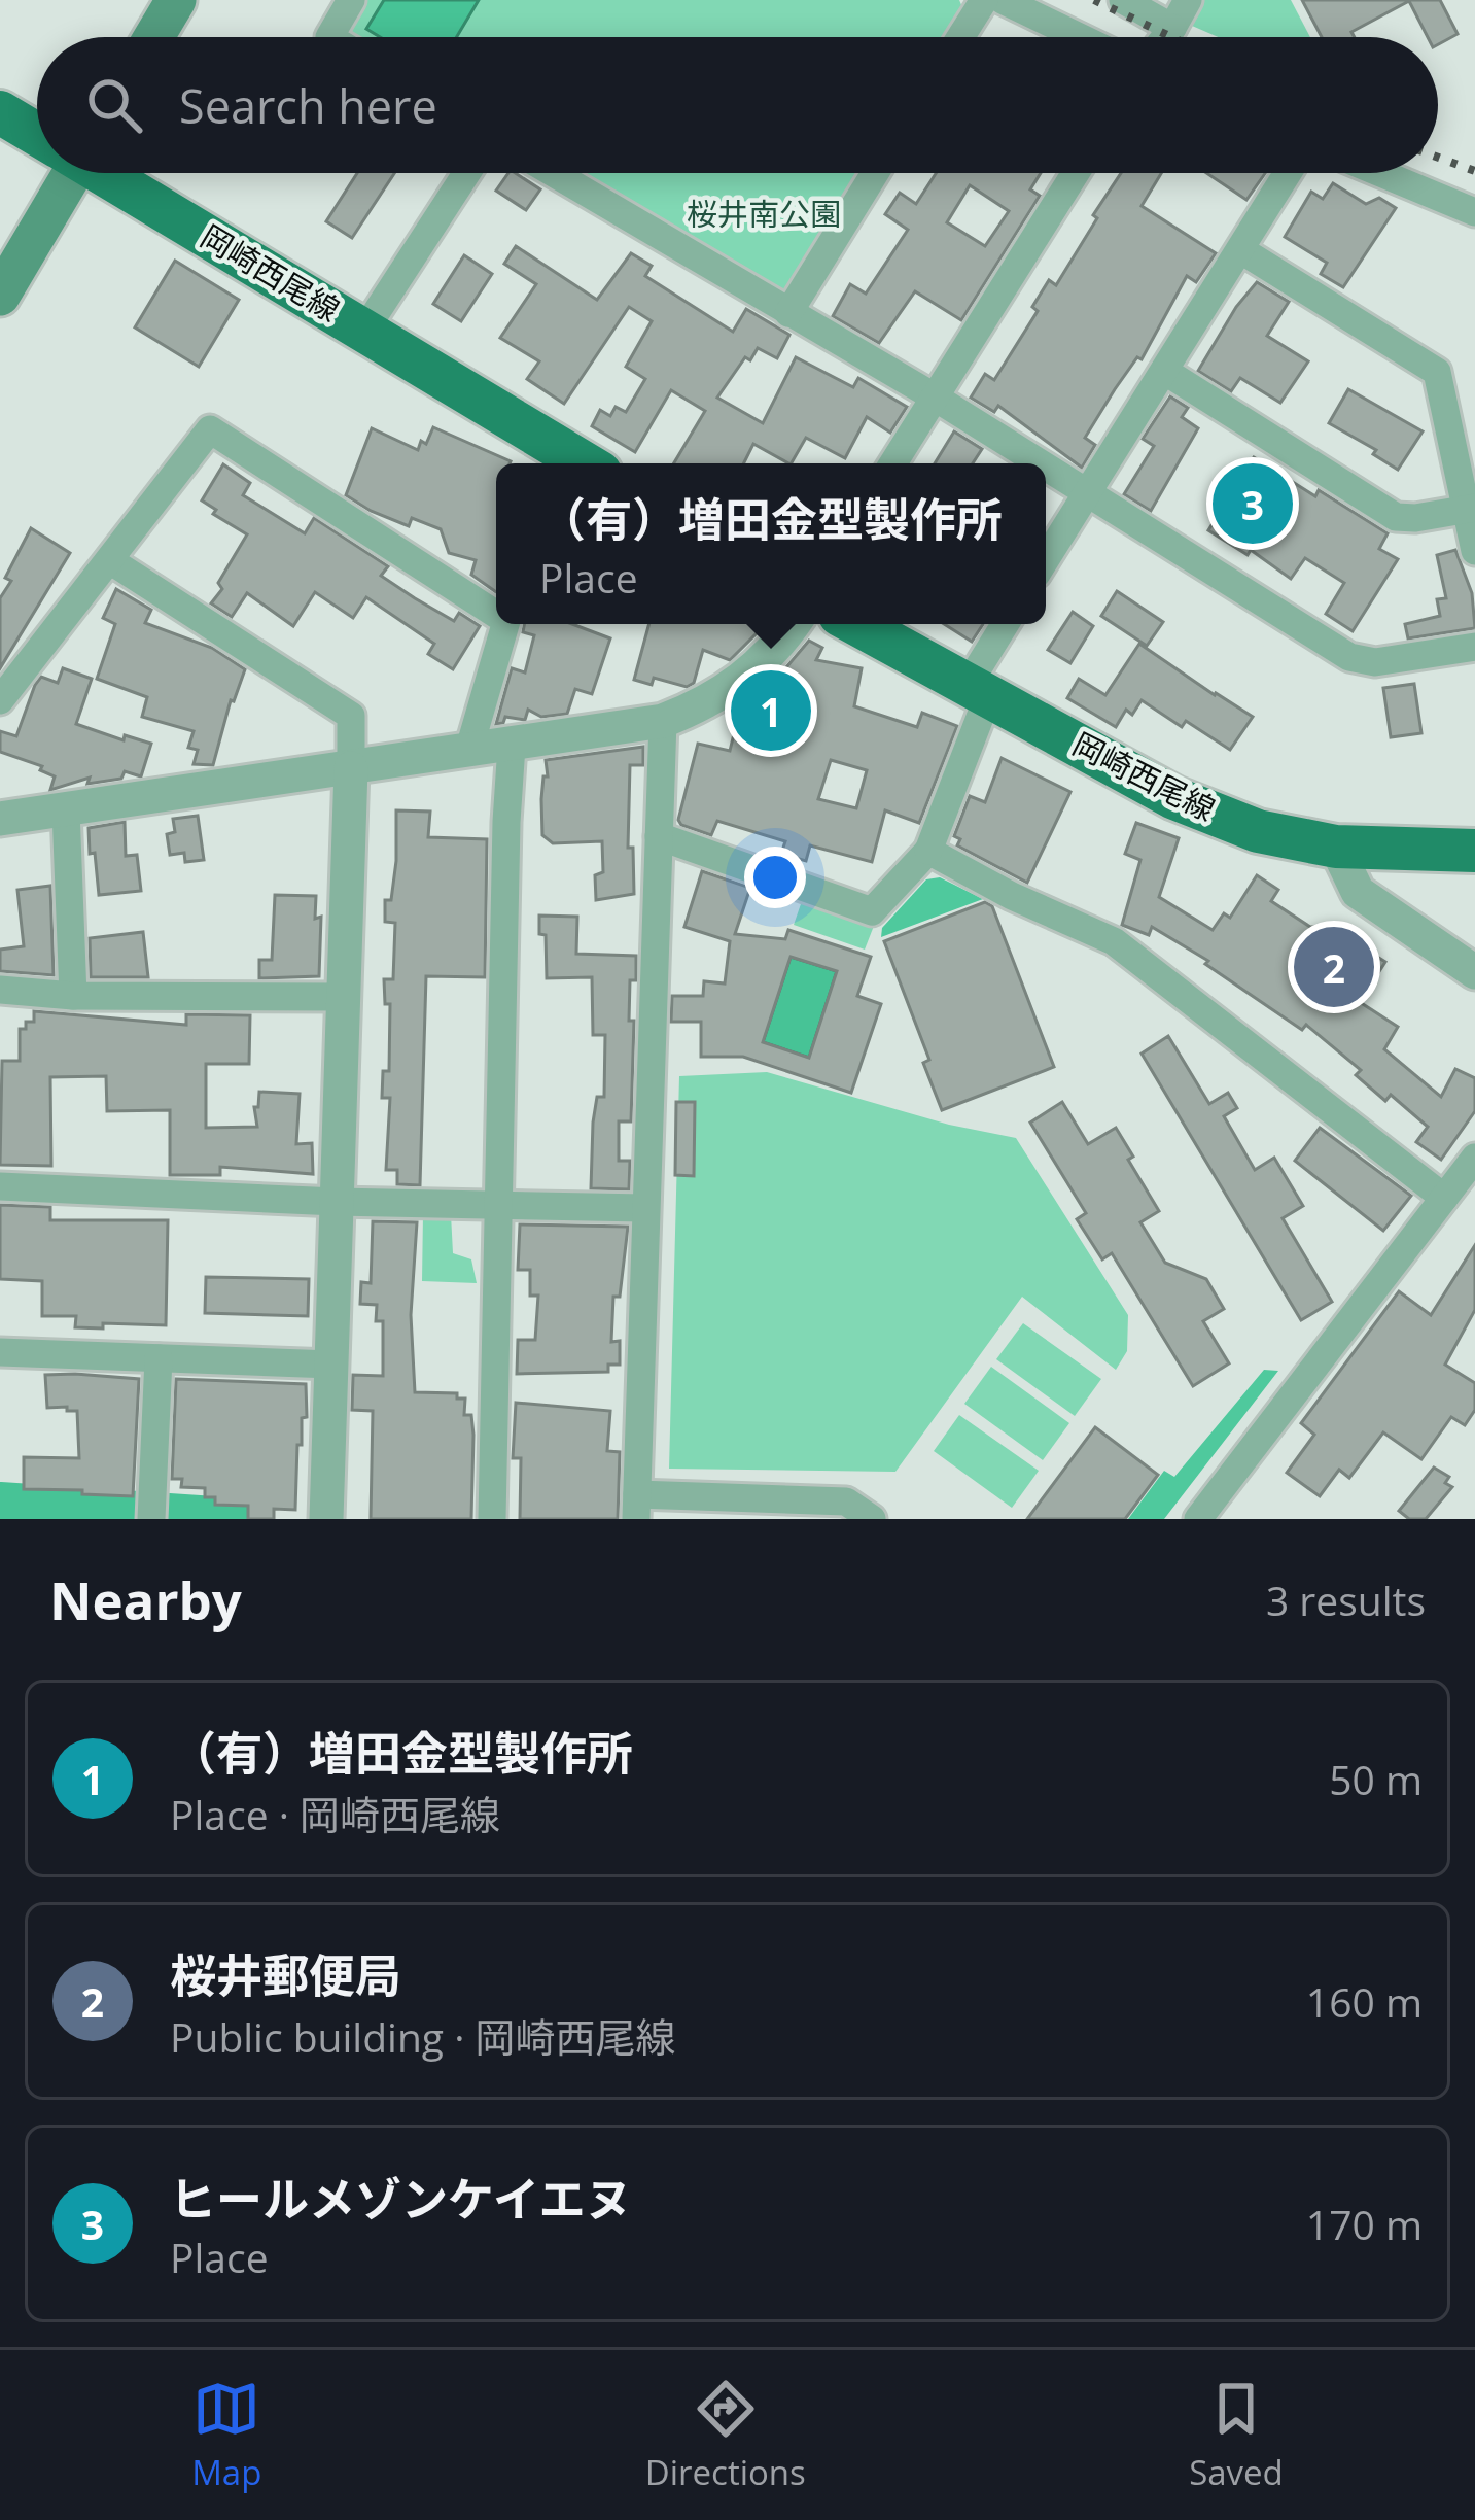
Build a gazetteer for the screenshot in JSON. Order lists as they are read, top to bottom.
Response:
{
  "streets": {
    "main road": ["岡崎西尾線"]
  },
  "parks": ["桜井南公園"],
  "page": {
    "search": "Search here",
    "pins": ["3", "1", "2"],
    "popup": ["（有）増田金型製作所", "Place"],
    "heading": ["Nearby", "3 results"],
    "list": [
      {
        "mark": "1",
        "name": "（有）増田金型製作所",
        "note": "Place · 岡崎西尾線",
        "value": "50 m"
      },
      {
        "mark": "2",
        "name": "桜井郵便局",
        "note": "Public building · 岡崎西尾線",
        "value": "160 m"
      },
      {
        "mark": "3",
        "name": "ヒールメゾンケイエヌ",
        "note": "Place",
        "value": "170 m"
      }
    ],
    "nav": ["Map", "Directions", "Saved"]
  }
}
